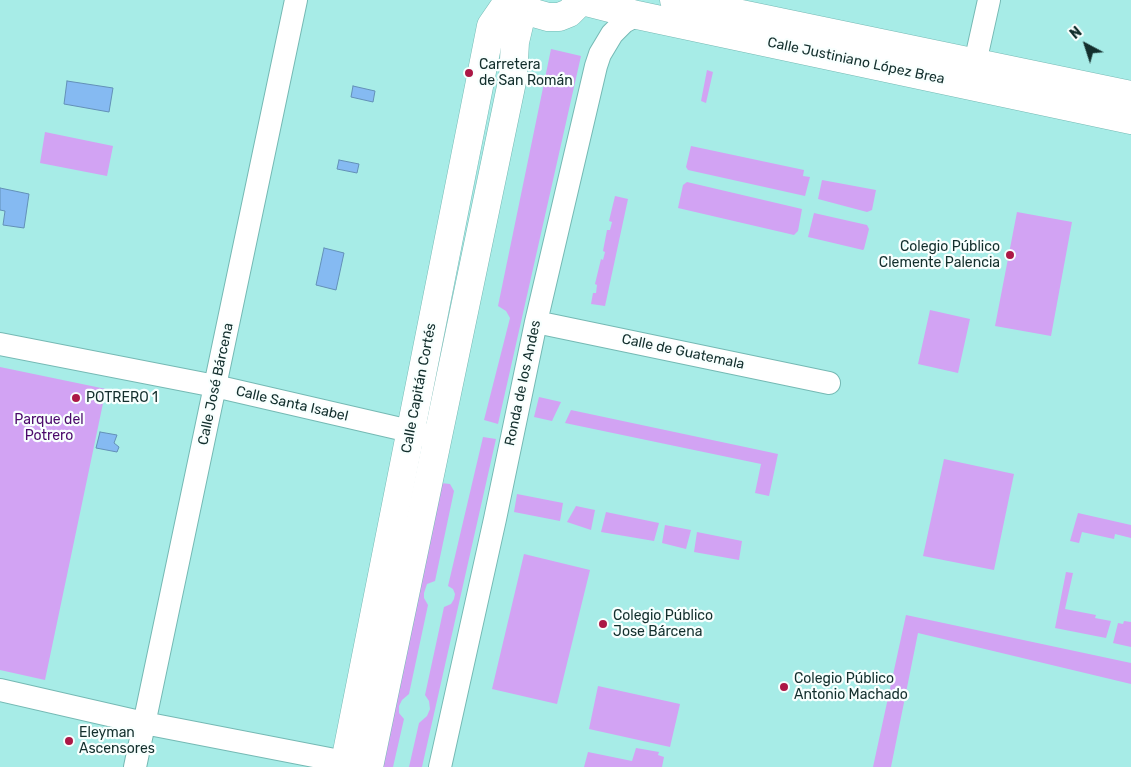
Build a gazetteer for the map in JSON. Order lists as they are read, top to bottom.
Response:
{
  "streets": {
    "street": [
      "Calle Justiniano López Brea",
      "Calle de Guatemala",
      "Ronda de los Andes",
      "Calle José Bárcena",
      "Calle Capitán Cortés",
      "Calle Santa Isabel"
    ]
  },
  "crossings": [
    ["Calle Justiniano López Brea", "Ronda de los Andes"],
    ["Calle Justiniano López Brea", "Calle Capitán Cortés"],
    ["Calle de Guatemala", "Ronda de los Andes"],
    ["Calle José Bárcena", "Calle Santa Isabel"],
    ["Calle Capitán Cortés", "Calle Santa Isabel"]
  ],
  "parks": ["Parque del Potrero"],
  "places": [
    "Carretera de San Román",
    "Colegio Público Clemente Palencia",
    "POTRERO 1",
    "Colegio Público Jose Bárcena",
    "Colegio Público Antonio Machado",
    "Eleyman Ascensores"
  ],
  "north": "top left"
}
